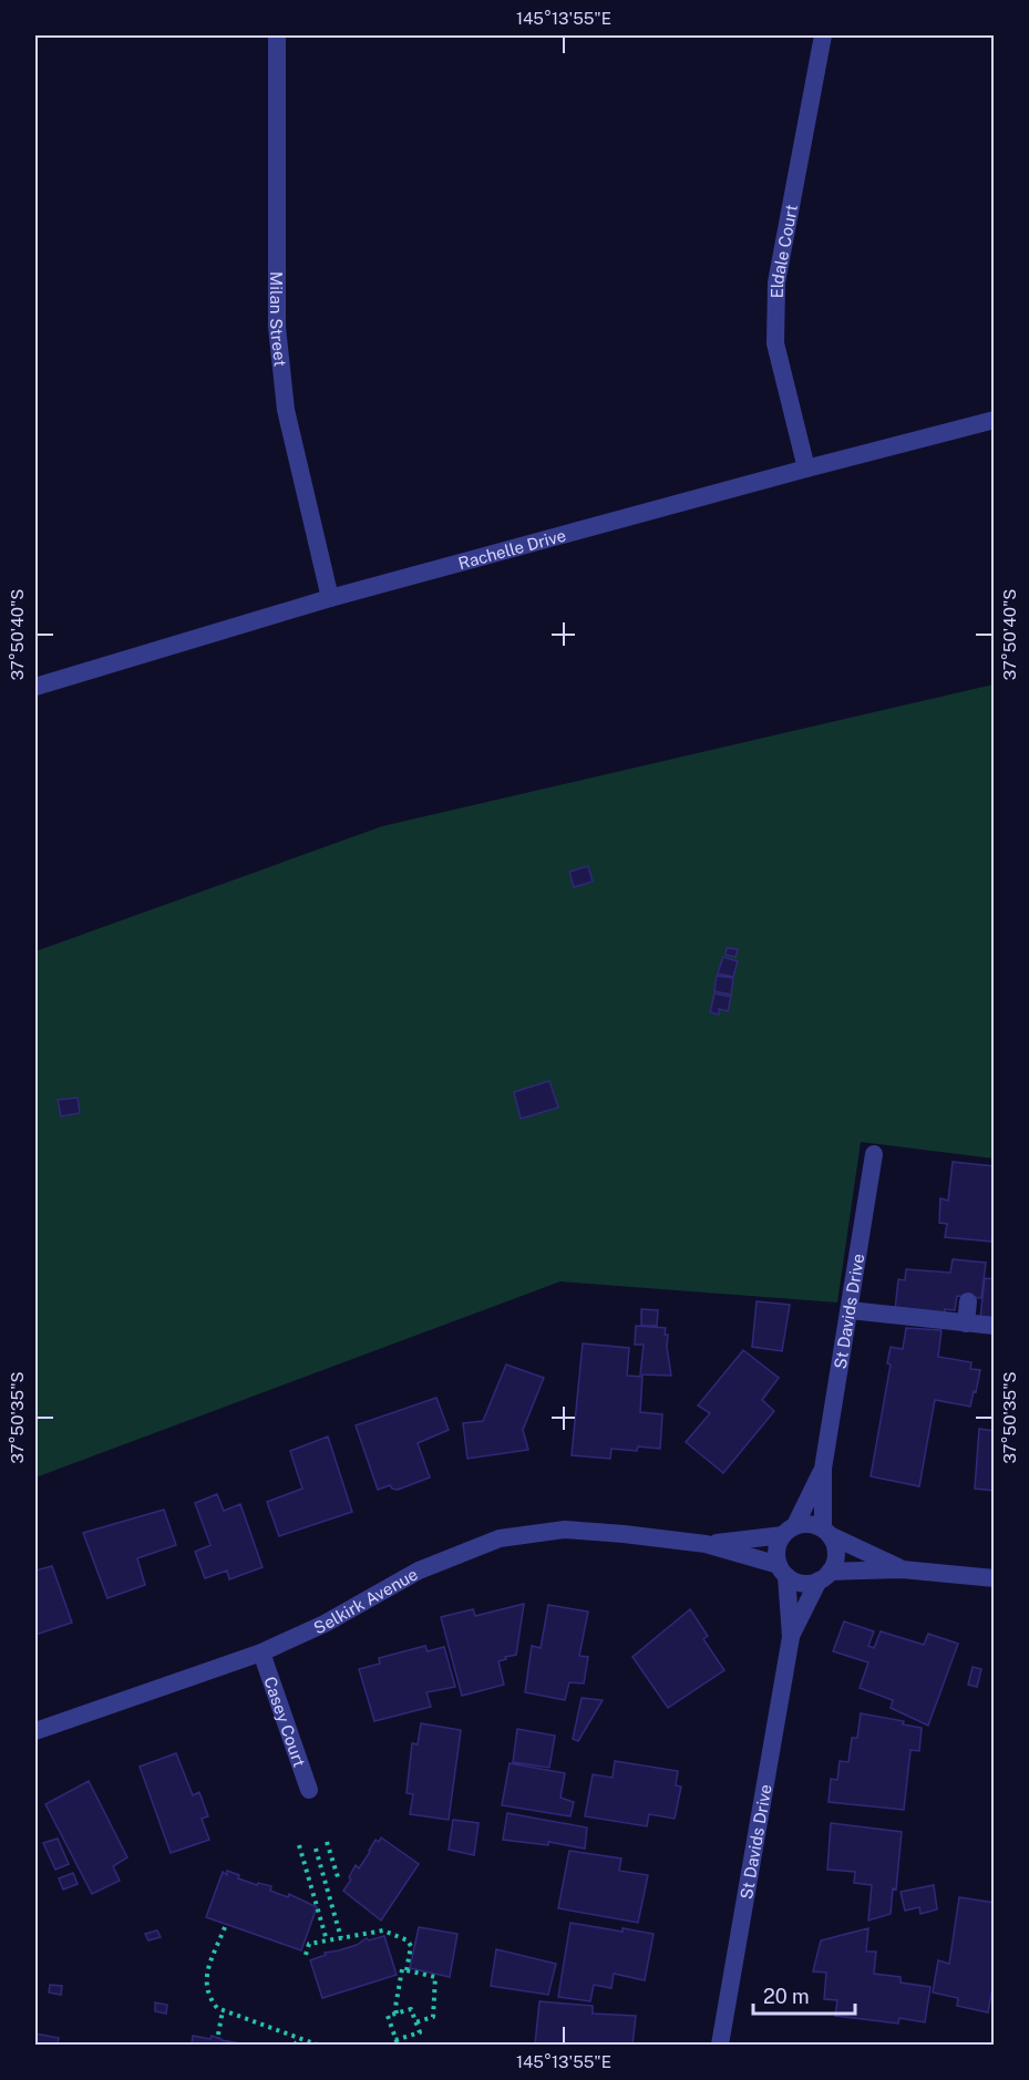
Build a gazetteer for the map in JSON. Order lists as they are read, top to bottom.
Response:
{
  "streets": {
    "street": [
      "Eldale Court",
      "Milan Street",
      "Rachelle Drive",
      "St Davids Drive",
      "Selkirk Avenue",
      "Casey Court"
    ]
  },
  "crossings": [
    ["Eldale Court", "Rachelle Drive"],
    ["Milan Street", "Rachelle Drive"],
    ["St Davids Drive", "Selkirk Avenue"],
    ["Selkirk Avenue", "Casey Court"]
  ],
  "scale_bar": "20 m",
  "coordinates": ["145°13'55\"E", "37°50'40\"S", "37°50'35\"S"]
}
